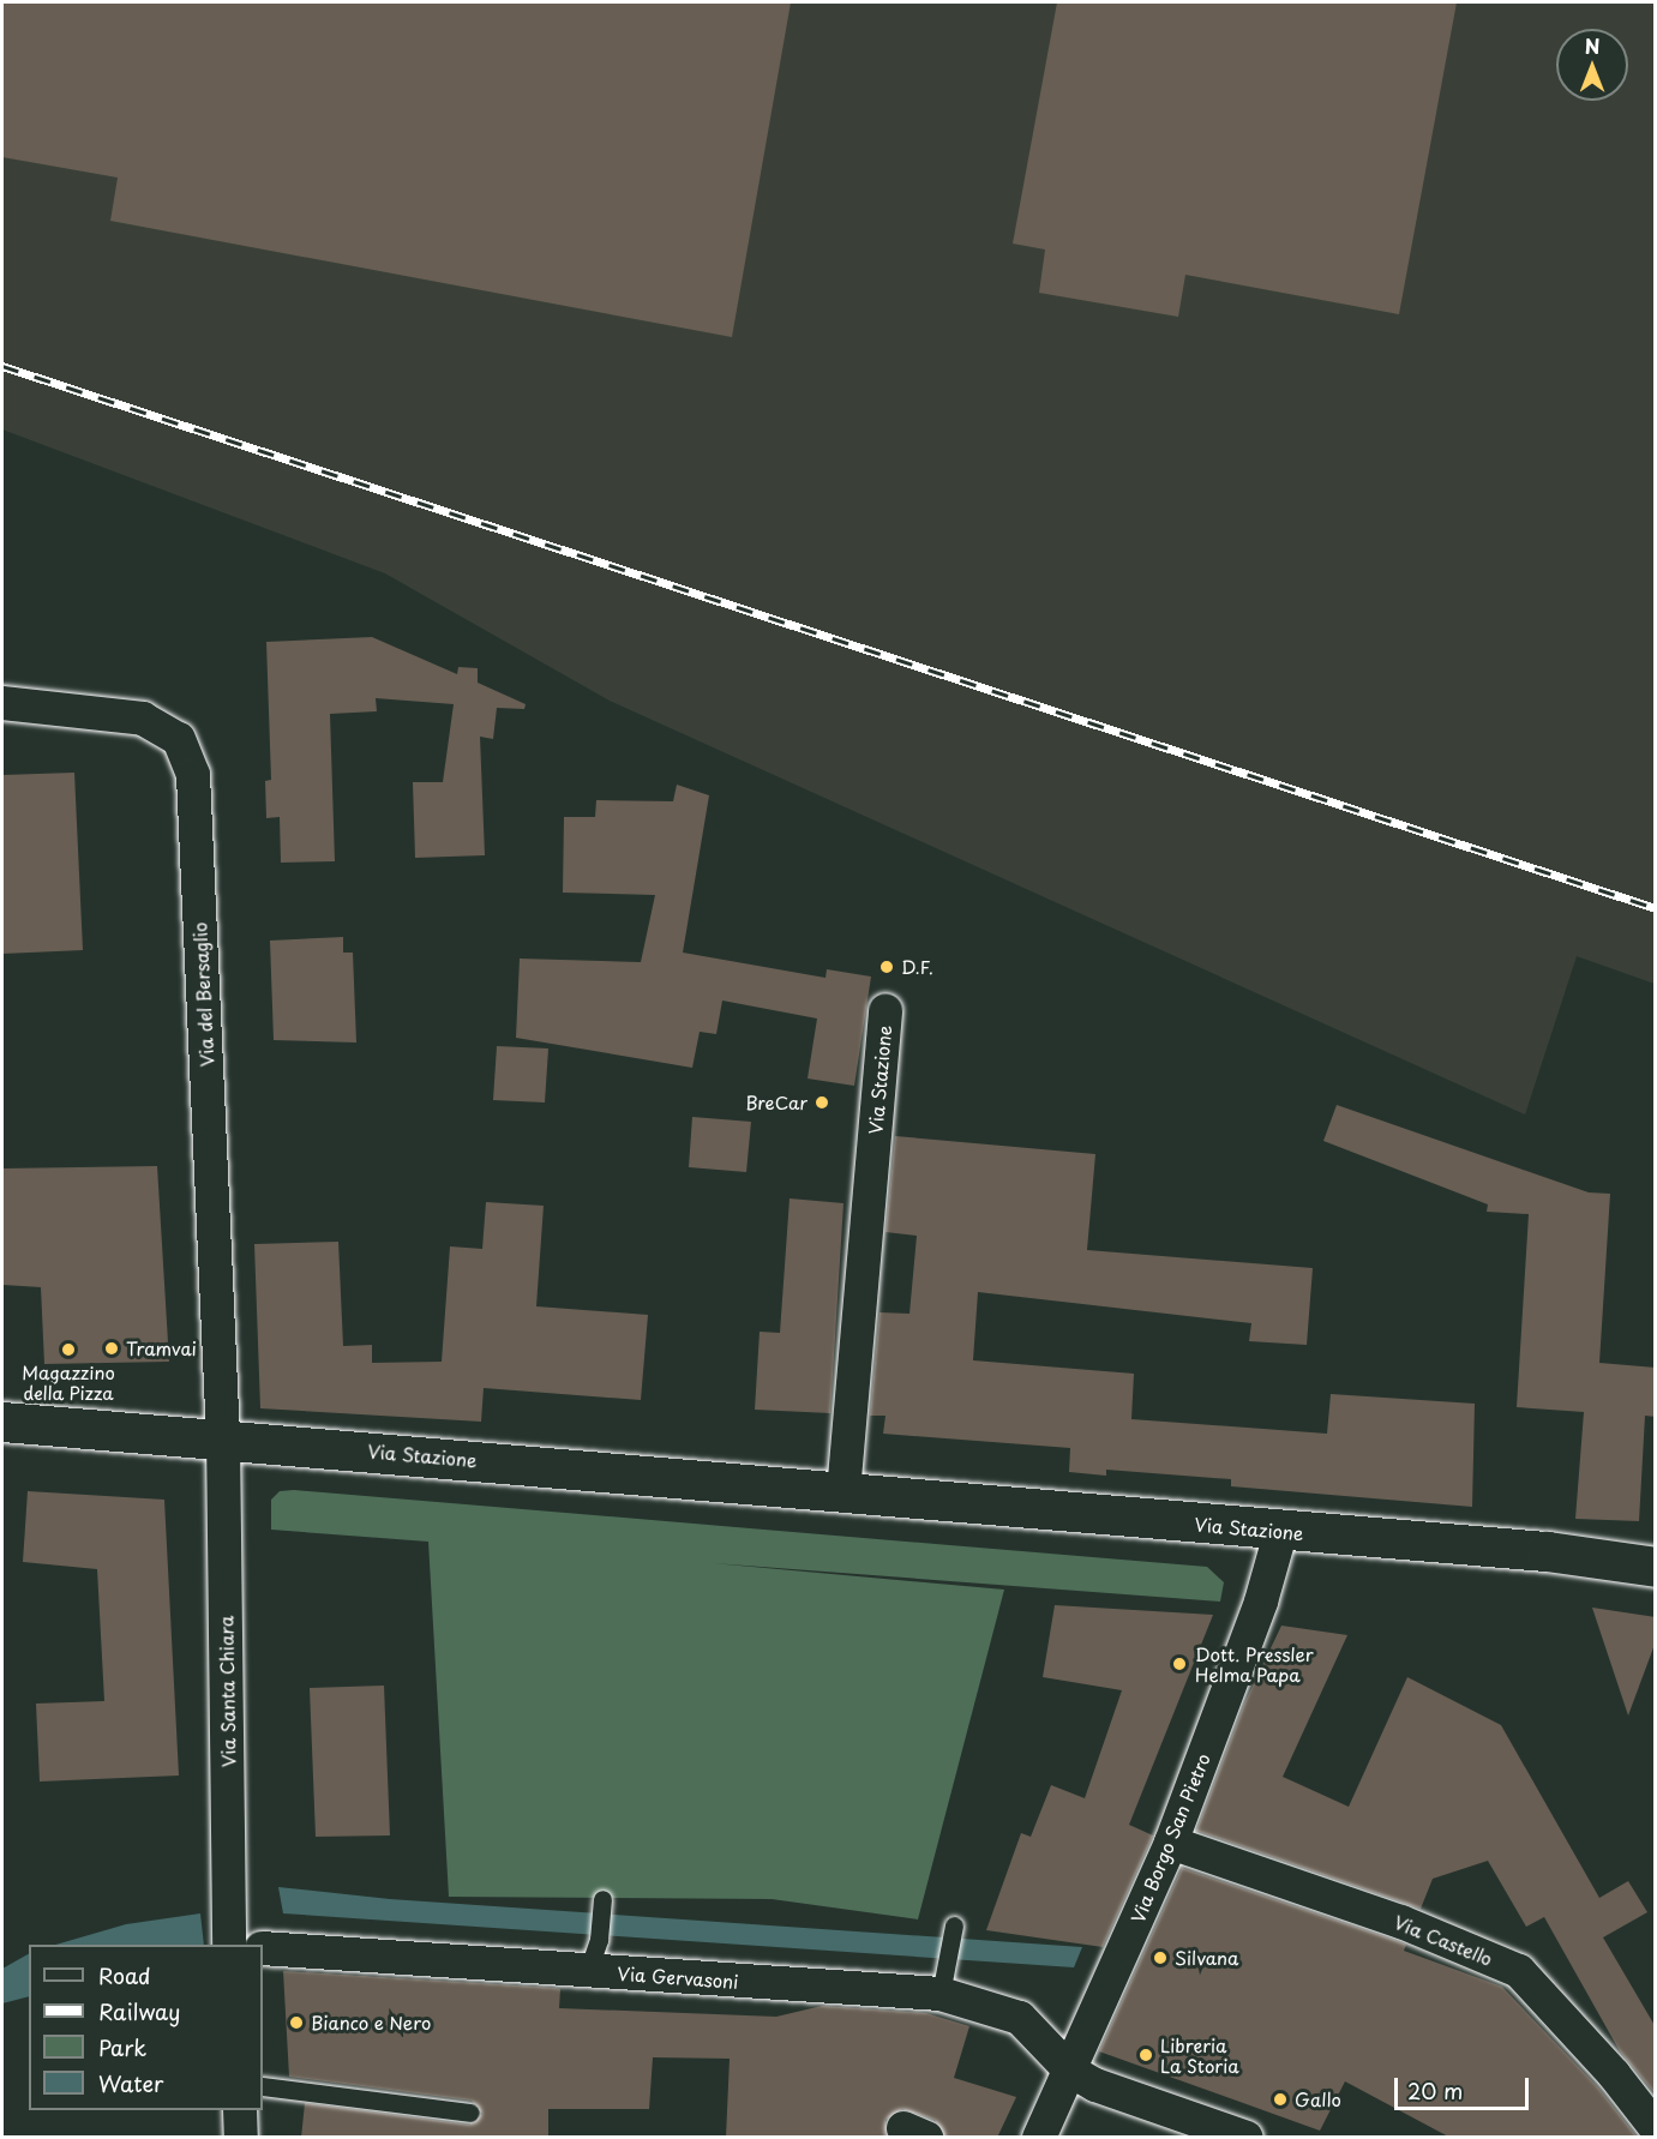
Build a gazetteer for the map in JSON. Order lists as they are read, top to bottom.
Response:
{
  "streets": {
    "street": [
      "Via del Bersaglio",
      "Via Stazione",
      "Via Santa Chiara",
      "Via Borgo San Pietro",
      "Via Castello",
      "Via Gervasoni"
    ]
  },
  "crossings": [
    ["Via del Bersaglio", "Via Stazione"],
    ["Via del Bersaglio", "Via Santa Chiara"],
    ["Via Stazione", "Via Santa Chiara"],
    ["Via Stazione", "Via Borgo San Pietro"],
    ["Via Borgo San Pietro", "Via Castello"],
    ["Via Borgo San Pietro", "Via Gervasoni"]
  ],
  "places": [
    "D.F.",
    "BreCar",
    "Tramvai",
    "Magazzino della Pizza",
    "Dott. Pressler Helma Papa",
    "Silvana",
    "Bianco e Nero",
    "Libreria La Storia",
    "Gallo"
  ],
  "legend": [
    "Road",
    "Railway",
    "Park",
    "Water"
  ],
  "scale_bar": "20 m",
  "north": "top"
}
